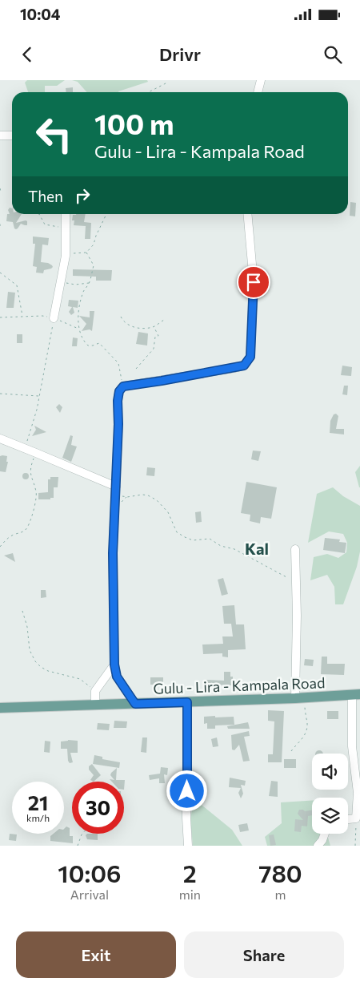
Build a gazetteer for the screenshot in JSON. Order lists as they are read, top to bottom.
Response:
{
  "streets": {
    "main road": ["Gulu - Lira - Kampala Road"]
  },
  "districts": ["Kal"],
  "page": {
    "status": "10:04",
    "header": "Drivr",
    "turn": ["100 m", "Gulu - Lira - Kampala Road"],
    "then": "Then",
    "speed": "21 km/h",
    "limit": "30",
    "eta": [
      "10:06",
      "Arrival",
      "2",
      "min",
      "780",
      "m"
    ],
    "buttons": ["Exit", "Share"]
  }
}
